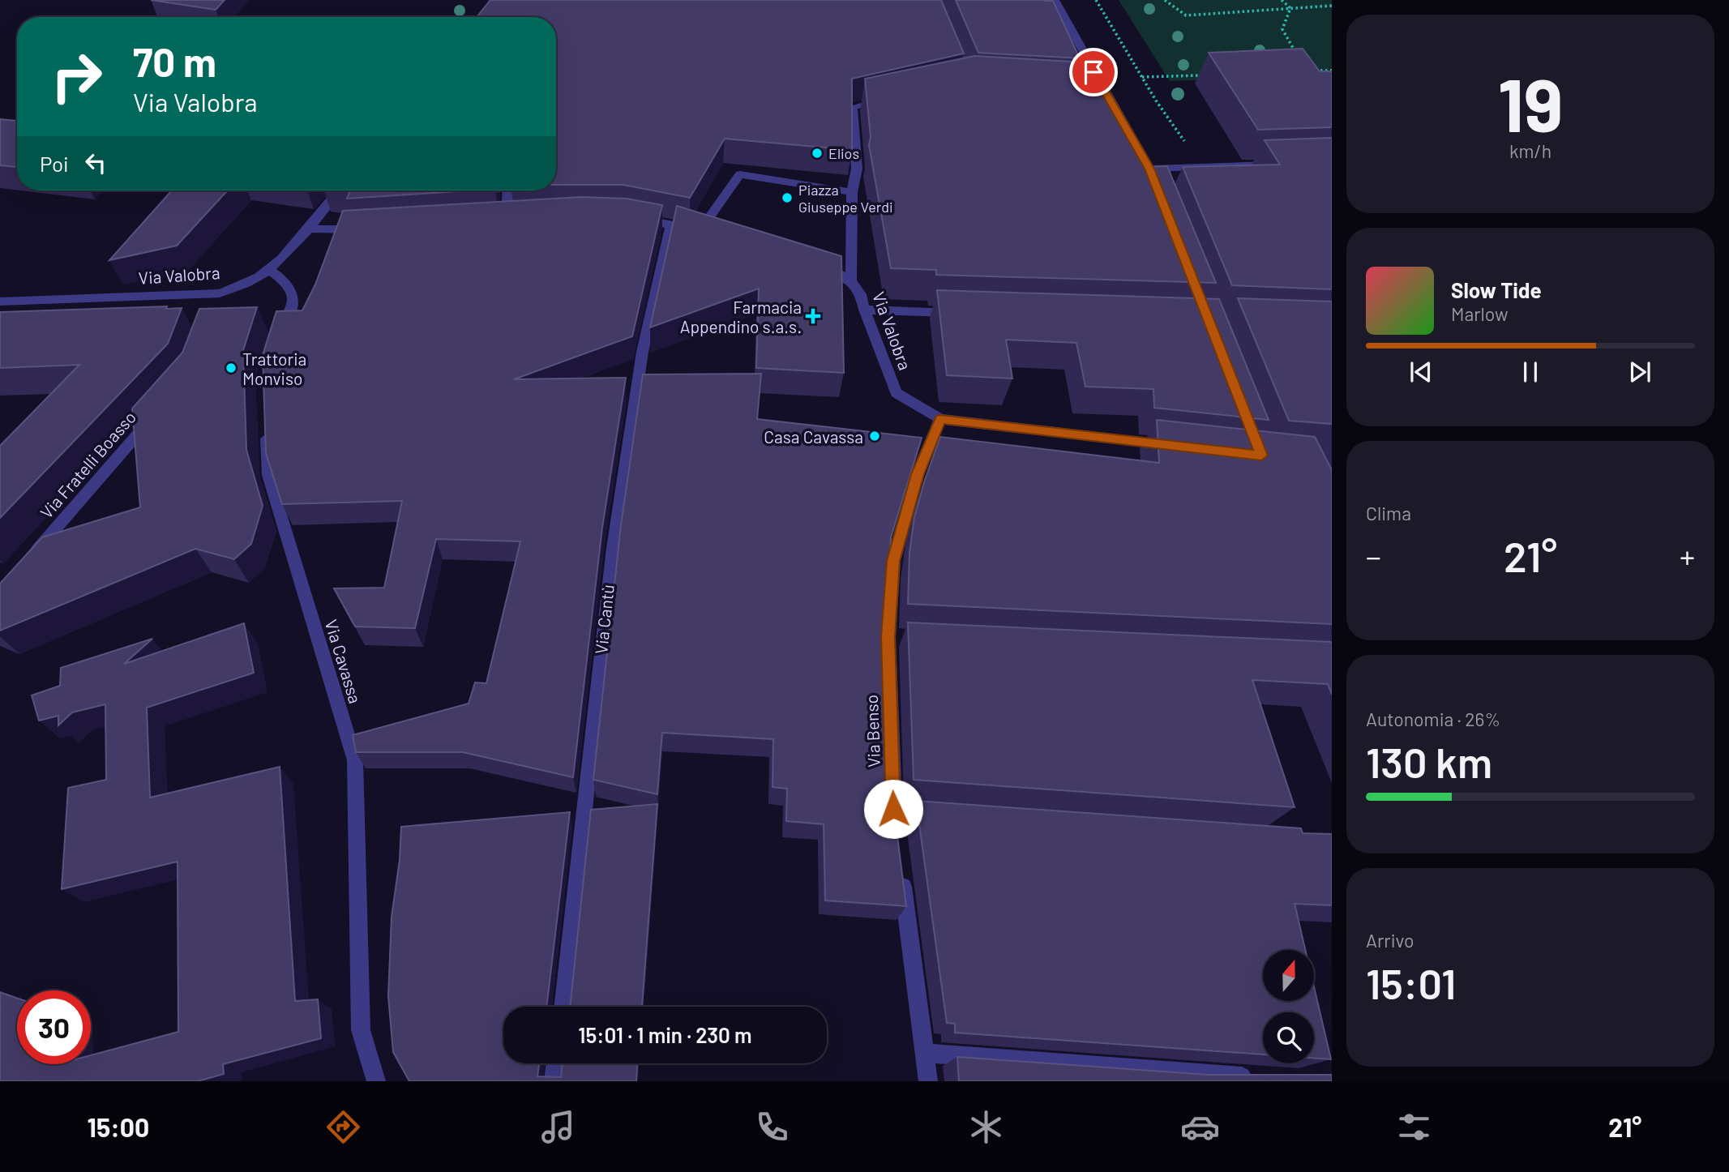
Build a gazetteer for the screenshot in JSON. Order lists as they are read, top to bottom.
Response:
{
  "streets": {
    "street": [
      "Via Valobra",
      "Via Fratelli Boasso",
      "Via Cantù",
      "Via Cavassa",
      "Via Benso"
    ]
  },
  "crossings": [
    ["Via Valobra", "Via Benso"]
  ],
  "places": {
    "other": [
      "Elios",
      "Piazza Giuseppe Verdi",
      "Trattoria Monviso",
      "Casa Cavassa"
    ],
    "health": ["Farmacia Appendino s.a.s."]
  },
  "north": "top",
  "page": {
    "tile": [
      ["19", "km/h"],
      "Clima",
      ["Autonomia · 26%", "130 km"],
      ["Arrivo", "15:01"]
    ],
    "turn": ["70 m", "Via Valobra"],
    "then": "Poi",
    "song": ["Slow Tide", "Marlow"],
    "heat": ["−", "21°", "+"],
    "limit": "30",
    "trip": "15:01 · 1 min · 230 m",
    "tabs": ["15:00", "21°"]
  }
}
